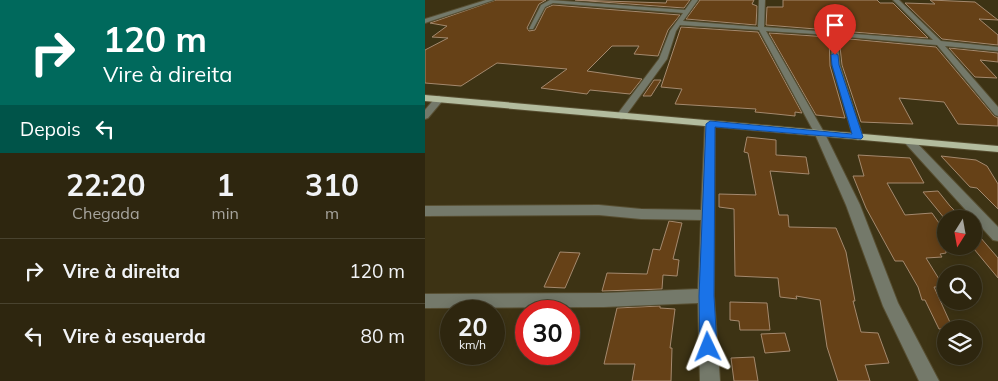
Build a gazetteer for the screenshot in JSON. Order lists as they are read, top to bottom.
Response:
{
  "north": "bottom",
  "page": {
    "turn": ["120 m", "Vire à direita"],
    "then": "Depois",
    "eta": [
      "22:20",
      "Chegada",
      "1",
      "min",
      "310",
      "m"
    ],
    "list": [
      {
        "name": "Vire à direita",
        "value": "120 m"
      },
      {
        "name": "Vire à esquerda",
        "value": "80 m"
      }
    ],
    "speed": "20 km/h",
    "limit": "30"
  }
}
